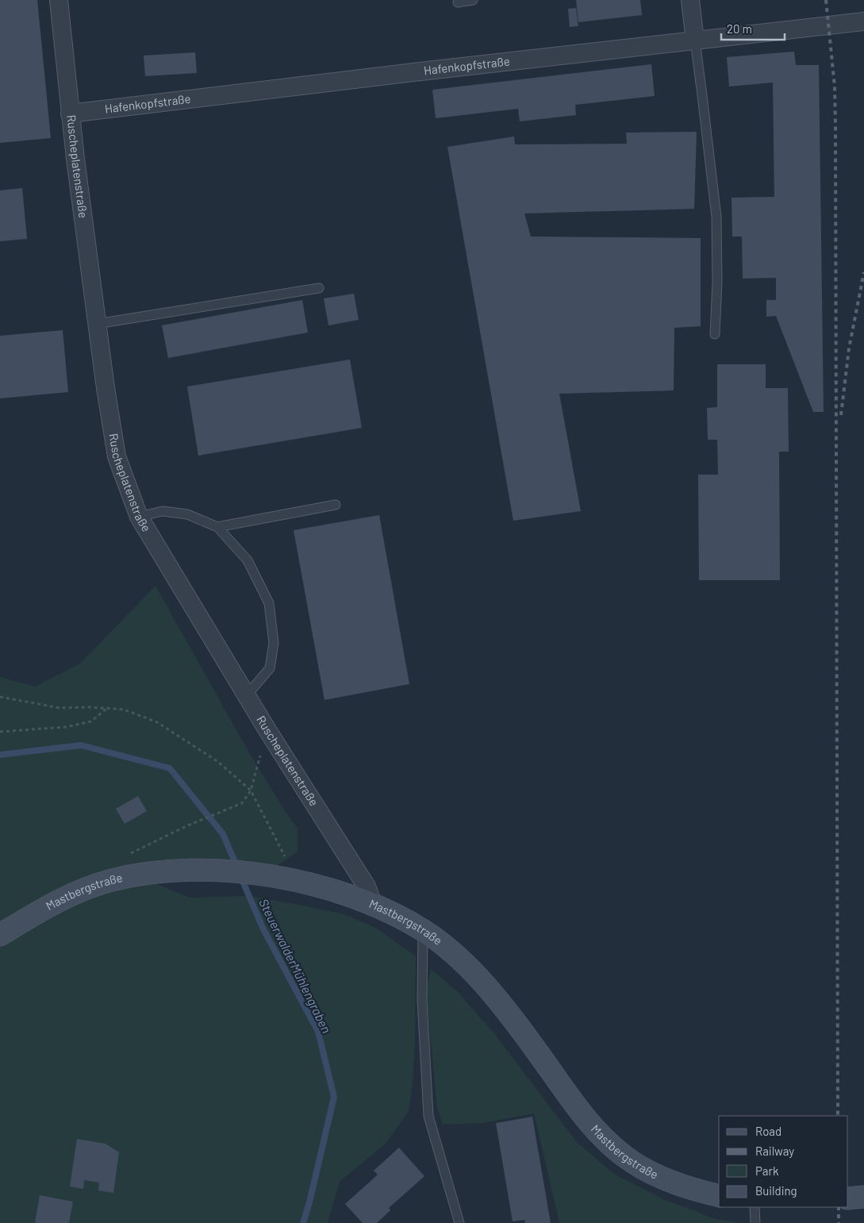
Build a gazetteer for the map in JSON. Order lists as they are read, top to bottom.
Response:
{
  "streets": {
    "main road": ["Mastbergstraße"],
    "street": ["Hafenkopfstraße", "Ruscheplatenstraße"]
  },
  "crossings": [
    ["Hafenkopfstraße", "Ruscheplatenstraße"],
    ["Ruscheplatenstraße", "Mastbergstraße"]
  ],
  "water": ["SteuerwalderMühlengraben"],
  "legend": [
    "Road",
    "Railway",
    "Park",
    "Building"
  ],
  "scale_bar": "20 m"
}
